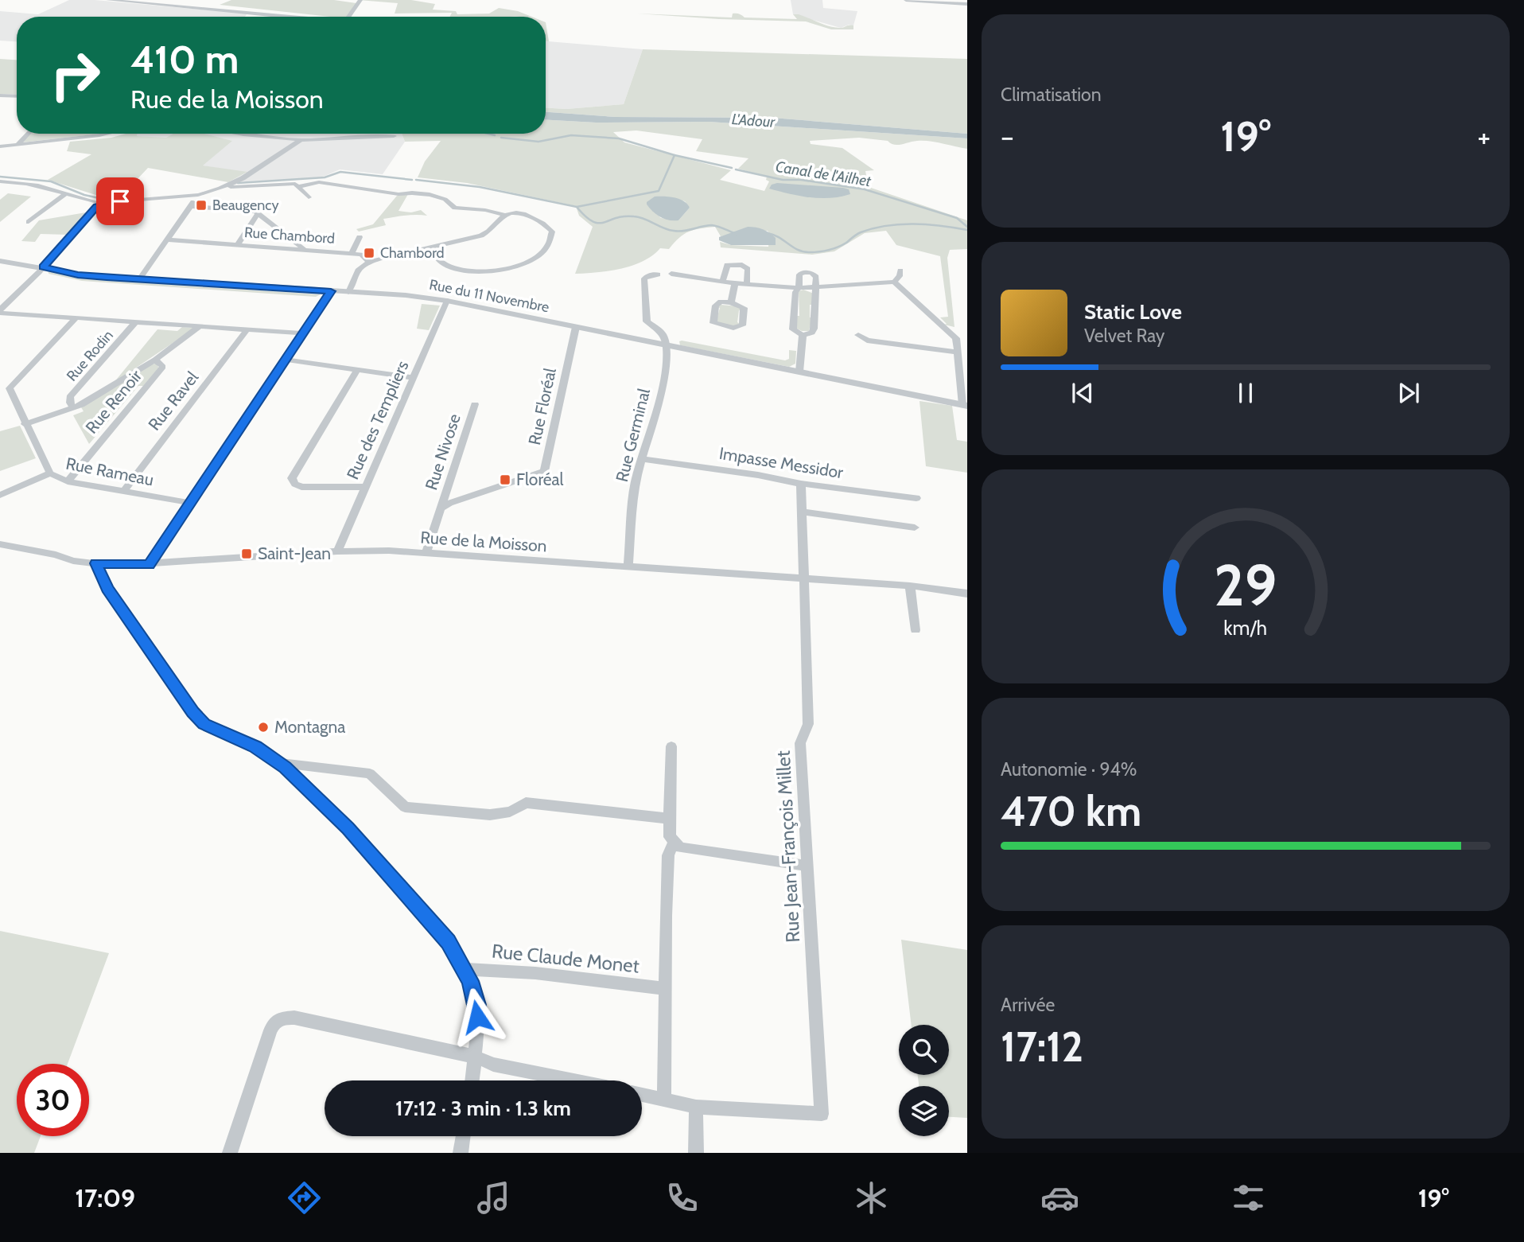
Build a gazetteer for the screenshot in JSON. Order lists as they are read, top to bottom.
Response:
{
  "streets": {
    "street": [
      "Rue Chambord",
      "Rue du 11 Novembre",
      "Rue Rodin",
      "Rue Ravel",
      "Rue Renoir",
      "Rue Floréal",
      "Rue des Templiers",
      "Rue Germinal",
      "Rue Nivose",
      "Impasse Messidor",
      "Rue Rameau",
      "Rue de la Moisson",
      "Rue Jean-François Millet",
      "Rue Claude Monet"
    ]
  },
  "crossings": [
    ["Rue du 11 Novembre", "Rue Floréal"],
    ["Rue du 11 Novembre", "Rue des Templiers"],
    ["Rue du 11 Novembre", "Rue Germinal"],
    ["Rue Ravel", "Rue Rameau"],
    ["Rue Renoir", "Rue Rameau"],
    ["Rue Floréal", "Rue Nivose"],
    ["Rue des Templiers", "Rue de la Moisson"],
    ["Rue Germinal", "Impasse Messidor"],
    ["Rue Germinal", "Rue de la Moisson"],
    ["Impasse Messidor", "Rue Jean-François Millet"],
    ["Rue de la Moisson", "Rue Jean-François Millet"]
  ],
  "water": ["L'Adour", "Canal de l'Ailhet"],
  "places": {
    "transit": [
      "Beaugency",
      "Chambord",
      "Floréal",
      "Saint-Jean"
    ],
    "other": ["Montagna"]
  },
  "page": {
    "tile": [
      "Climatisation",
      ["Autonomie · 94%", "470 km"],
      ["Arrivée", "17:12"]
    ],
    "turn": ["410 m", "Rue de la Moisson"],
    "heat": ["−", "19°", "+"],
    "song": ["Static Love", "Velvet Ray"],
    "limit": "30",
    "trip": "17:12 · 3 min · 1.3 km",
    "tabs": ["17:09", "19°"],
    "gauge": ["29", "km/h"]
  }
}
